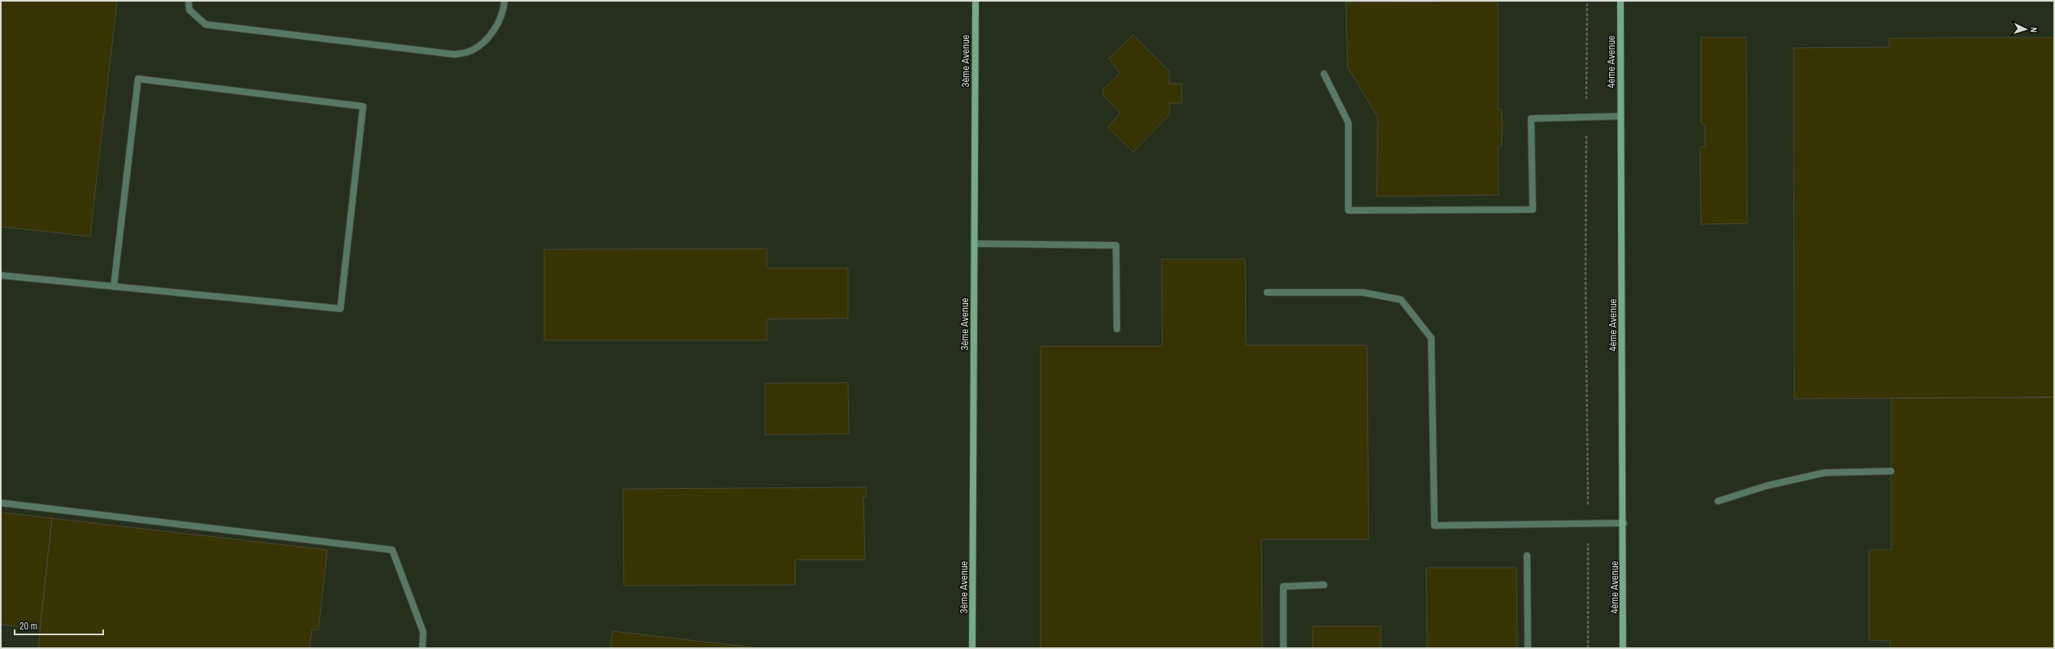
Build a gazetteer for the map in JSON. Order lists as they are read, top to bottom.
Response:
{
  "streets": {
    "street": ["3ème Avenue", "4ème Avenue"]
  },
  "scale_bar": "20 m",
  "north": "right"
}
